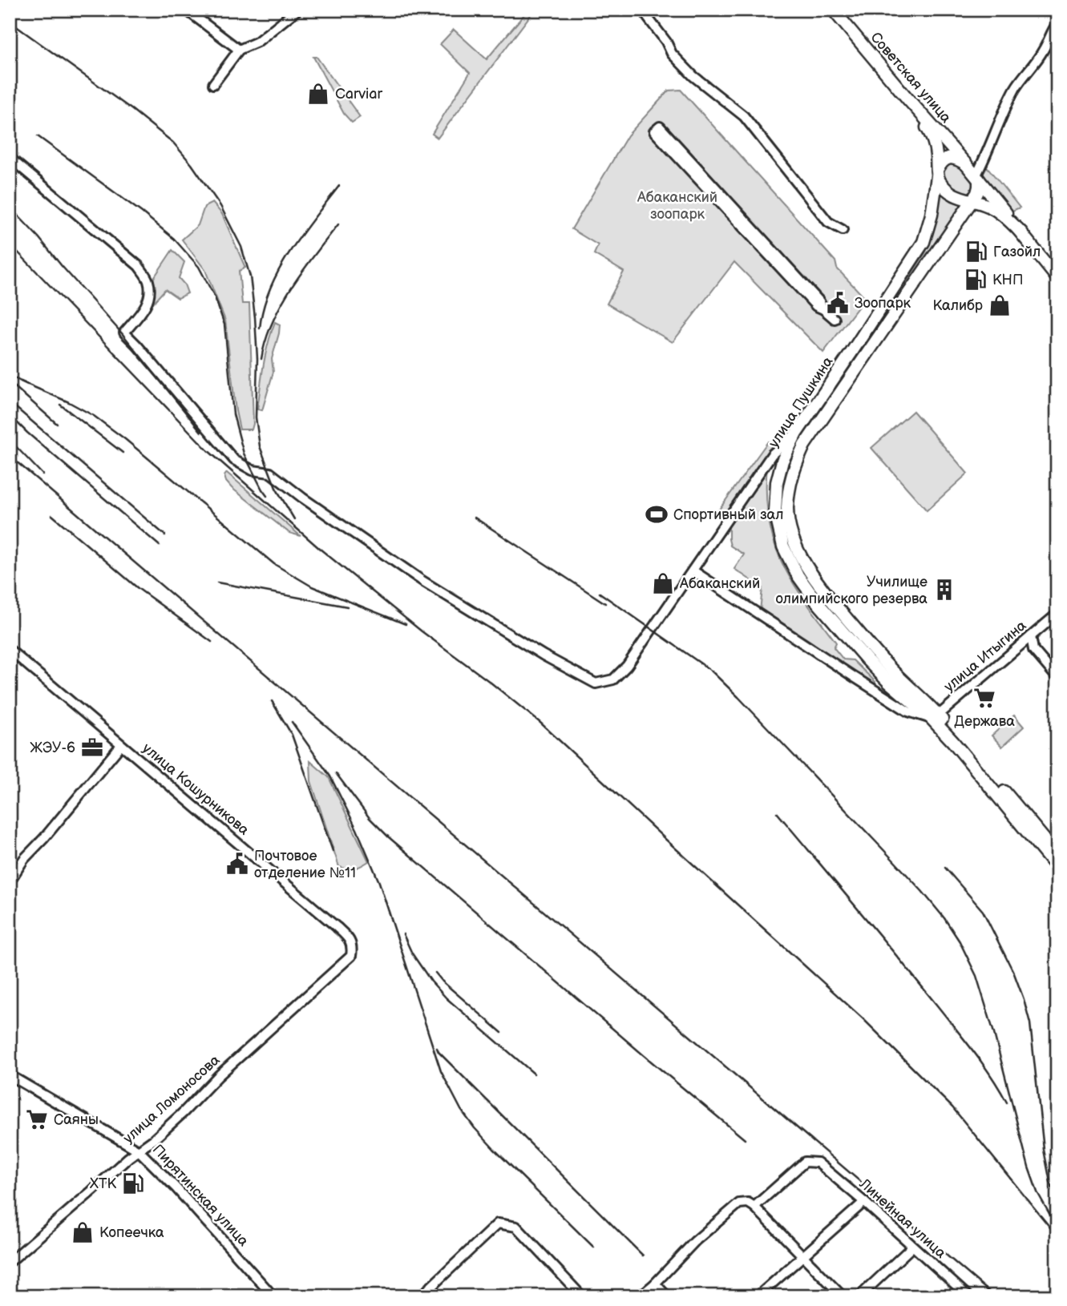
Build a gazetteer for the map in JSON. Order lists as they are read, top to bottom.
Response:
{
  "streets": {
    "main road": ["Советская улица", "улица Пушкина"],
    "street": [
      "улица Итыгина",
      "улица Кошурникова",
      "улица Ломоносова",
      "Пирятинская улица",
      "Линейная улица"
    ]
  },
  "crossings": [
    ["Советская улица", "улица Пушкина"],
    ["улица Пушкина", "улица Итыгина"],
    ["улица Кошурникова", "улица Ломоносова"],
    ["улица Ломоносова", "Пирятинская улица"]
  ],
  "parks": ["Абаканский зоопарк"],
  "places": {
    "shop": [
      "Carviar",
      "Калибр",
      "Абаканский",
      "Копеечка"
    ],
    "fuel station": ["Газойл", "КНП", "ХТК"],
    "public building": ["Зоопарк", "Почтовое отделение №11"],
    "sports": ["Спортивный зал"],
    "building": ["Училище олимпийского резерва"],
    "supermarket": ["Держава", "Саяны"],
    "office": ["ЖЭУ-6"]
  }
}
